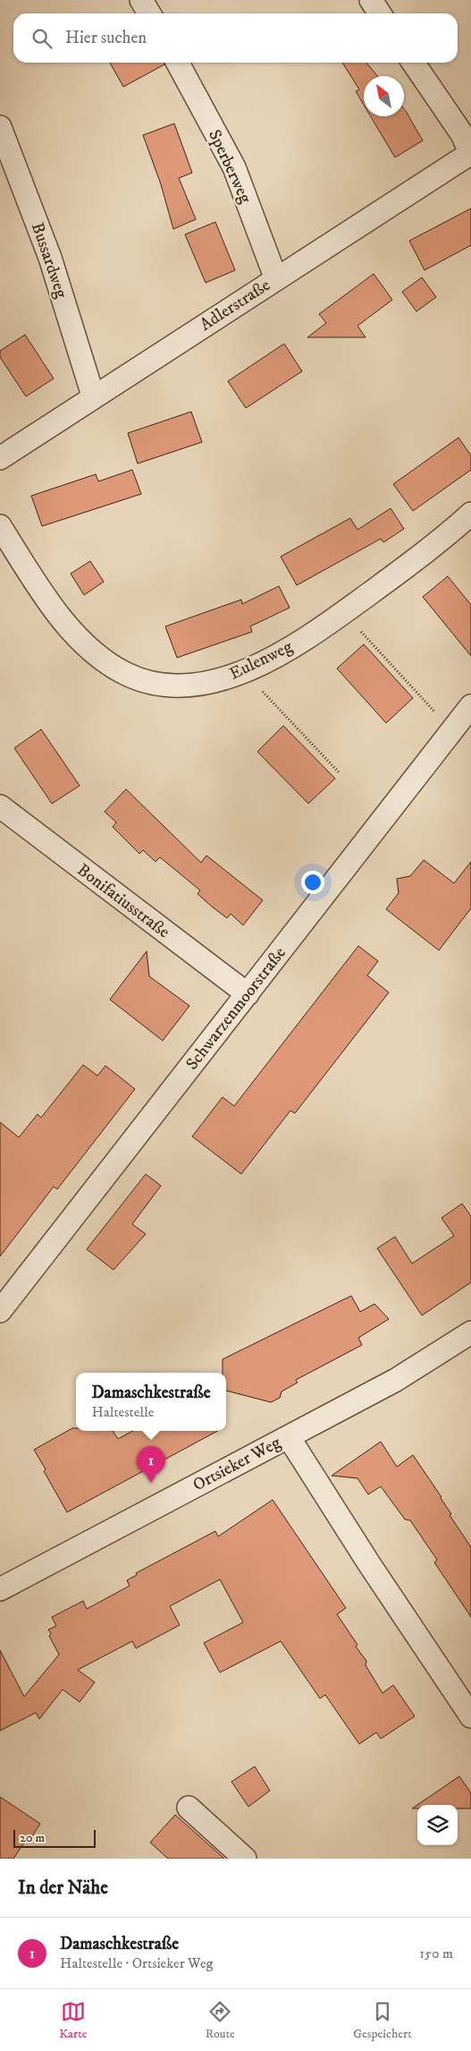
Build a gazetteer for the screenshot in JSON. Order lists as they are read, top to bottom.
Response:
{
  "streets": {
    "street": [
      "Sperberweg",
      "Bussardweg",
      "Adlerstraße",
      "Eulenweg",
      "Bonifatiusstraße",
      "Schwarzenmoorstraße",
      "Ortsieker Weg"
    ]
  },
  "crossings": [
    ["Sperberweg", "Adlerstraße"],
    ["Bussardweg", "Adlerstraße"],
    ["Bonifatiusstraße", "Schwarzenmoorstraße"]
  ],
  "scale_bar": "20 m",
  "north": "top left",
  "page": {
    "search": "Hier suchen",
    "popup": ["Damaschkestraße", "Haltestelle"],
    "pins": "1",
    "scale": "20 m",
    "heading": "In der Nähe",
    "list": [
      {
        "mark": "1",
        "name": "Damaschkestraße",
        "note": "Haltestelle · Ortsieker Weg",
        "value": "150 m"
      }
    ],
    "nav": ["Karte", "Route", "Gespeichert"]
  }
}
